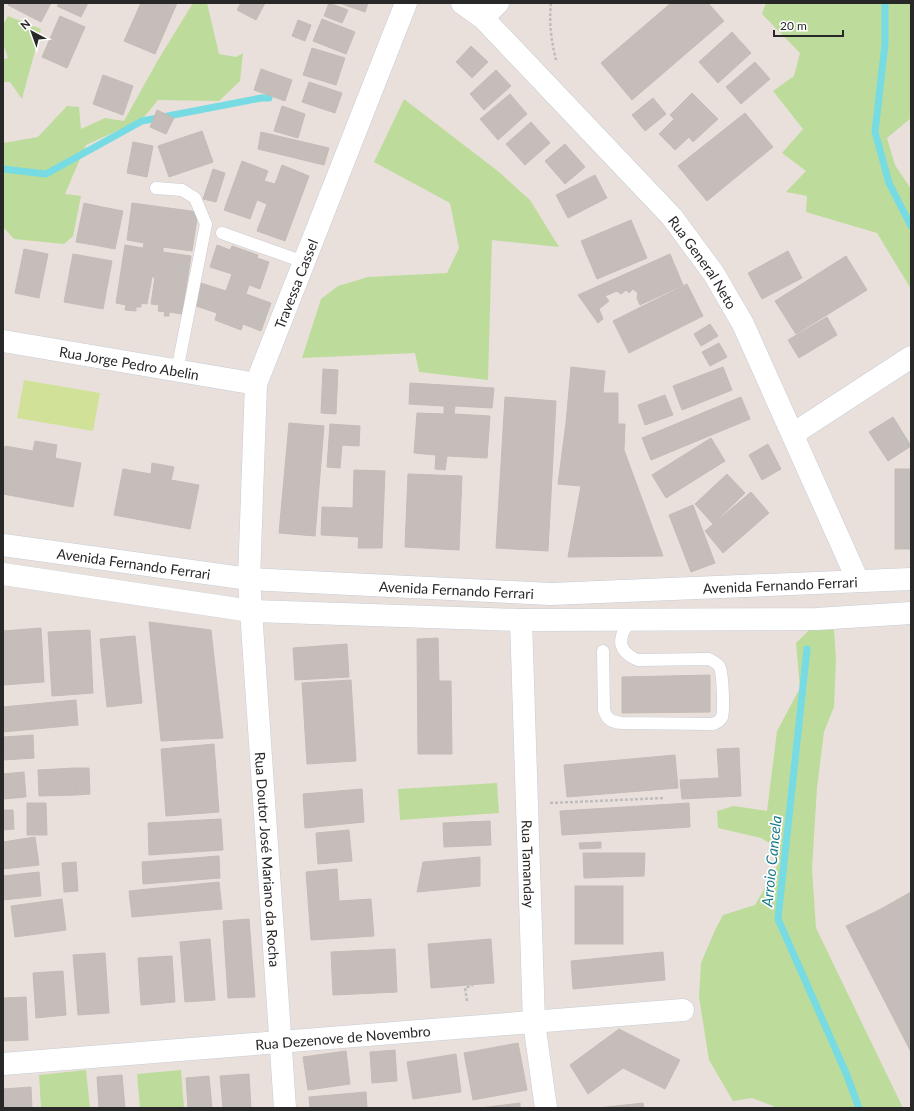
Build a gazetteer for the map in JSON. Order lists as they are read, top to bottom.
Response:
{
  "streets": {
    "street": [
      "Rua General Neto",
      "Travessa Cassel",
      "Rua Jorge Pedro Abelin",
      "Avenida Fernando Ferrari",
      "Rua Doutor José Mariano da Rocha",
      "Rua Tamanday",
      "Rua Dezenove de Novembro"
    ]
  },
  "crossings": [
    ["Rua General Neto", "Avenida Fernando Ferrari"],
    ["Travessa Cassel", "Rua Jorge Pedro Abelin"],
    ["Travessa Cassel", "Avenida Fernando Ferrari"],
    ["Travessa Cassel", "Rua Doutor José Mariano da Rocha"],
    ["Avenida Fernando Ferrari", "Rua Doutor José Mariano da Rocha"],
    ["Avenida Fernando Ferrari", "Rua Tamanday"],
    ["Rua Doutor José Mariano da Rocha", "Rua Dezenove de Novembro"],
    ["Rua Tamanday", "Rua Dezenove de Novembro"]
  ],
  "water": ["Arroio Cancela"],
  "scale_bar": "20 m",
  "north": "top left"
}
